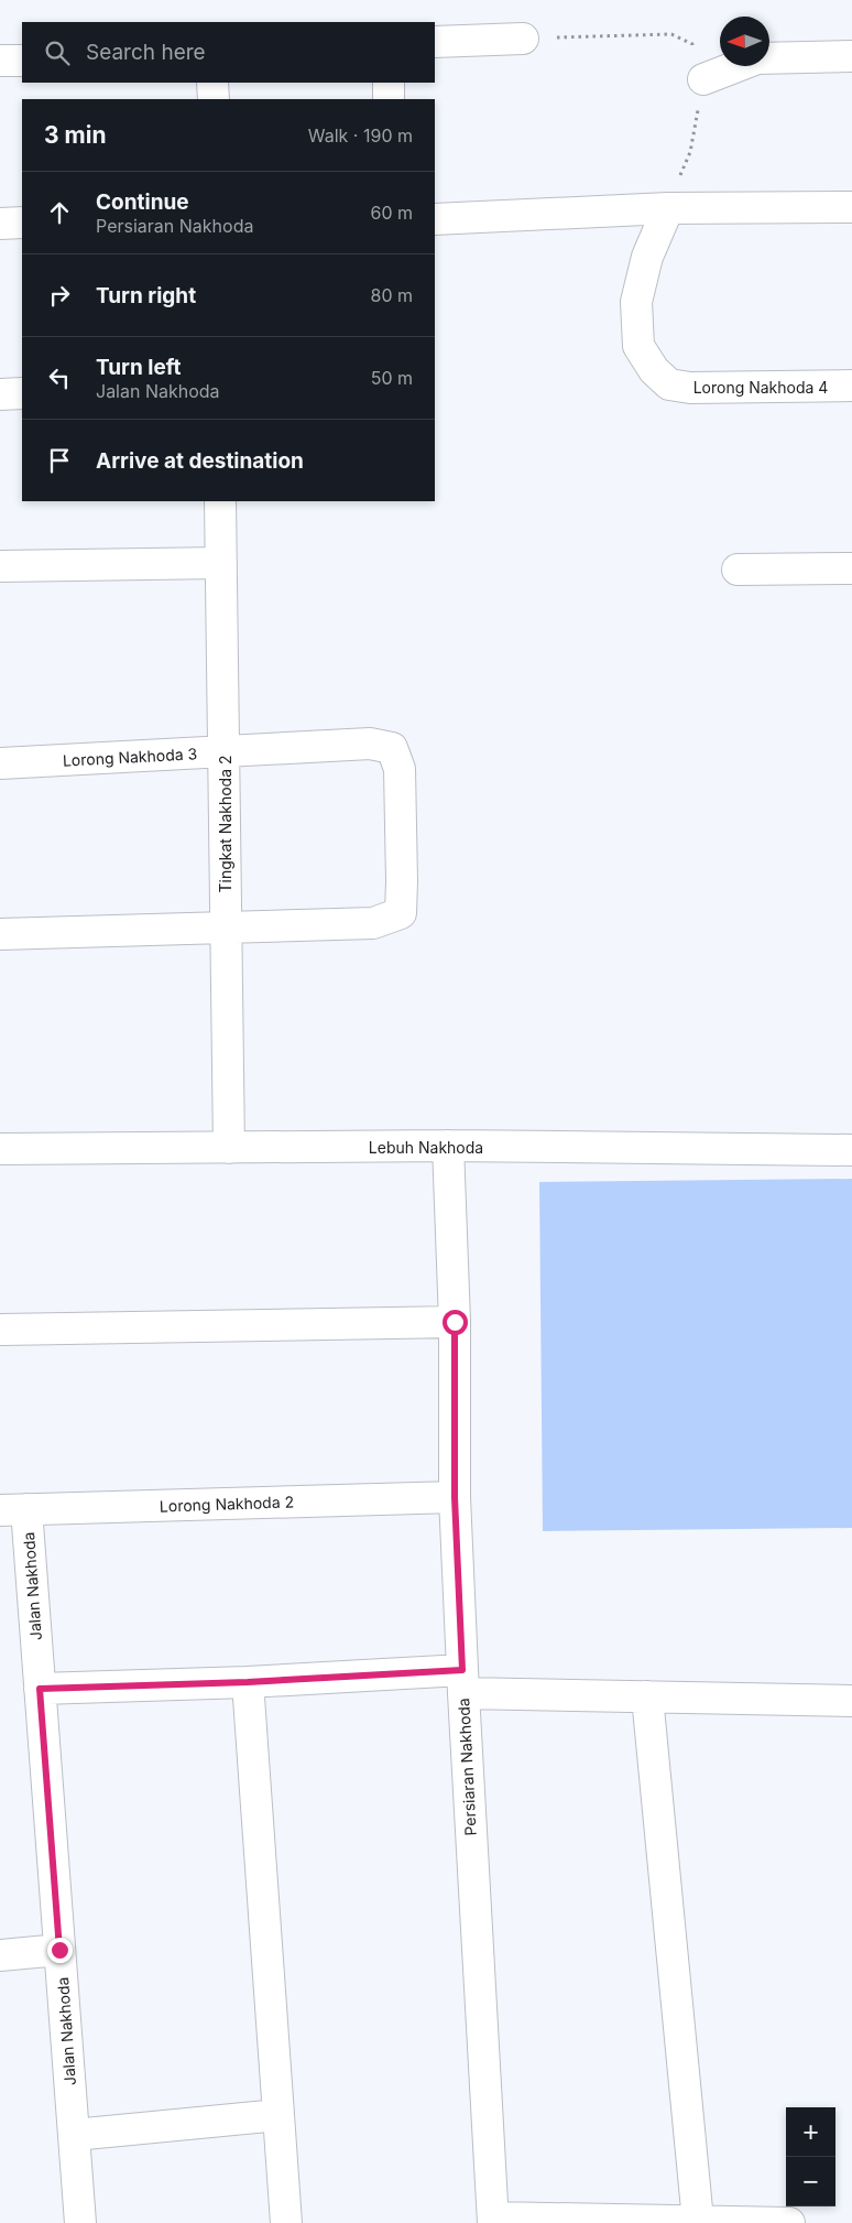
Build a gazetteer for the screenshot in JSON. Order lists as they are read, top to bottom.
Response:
{
  "streets": {
    "street": [
      "Lorong Nakhoda 4",
      "Lorong Nakhoda 3",
      "Tingkat Nakhoda 2",
      "Lebuh Nakhoda",
      "Lorong Nakhoda 2",
      "Jalan Nakhoda",
      "Persiaran Nakhoda"
    ]
  },
  "crossings": [
    ["Lorong Nakhoda 3", "Tingkat Nakhoda 2"],
    ["Tingkat Nakhoda 2", "Lebuh Nakhoda"],
    ["Lebuh Nakhoda", "Persiaran Nakhoda"],
    ["Lorong Nakhoda 2", "Jalan Nakhoda"],
    ["Lorong Nakhoda 2", "Persiaran Nakhoda"]
  ],
  "north": "left",
  "page": {
    "search": "Search here",
    "heading": ["3 min", "Walk · 190 m"],
    "list": [
      ["Continue", "Persiaran Nakhoda", "60 m"],
      ["Turn right", "80 m"],
      ["Turn left", "Jalan Nakhoda", "50 m"],
      "Arrive at destination"
    ],
    "map_buttons": ["+", "−"]
  }
}
